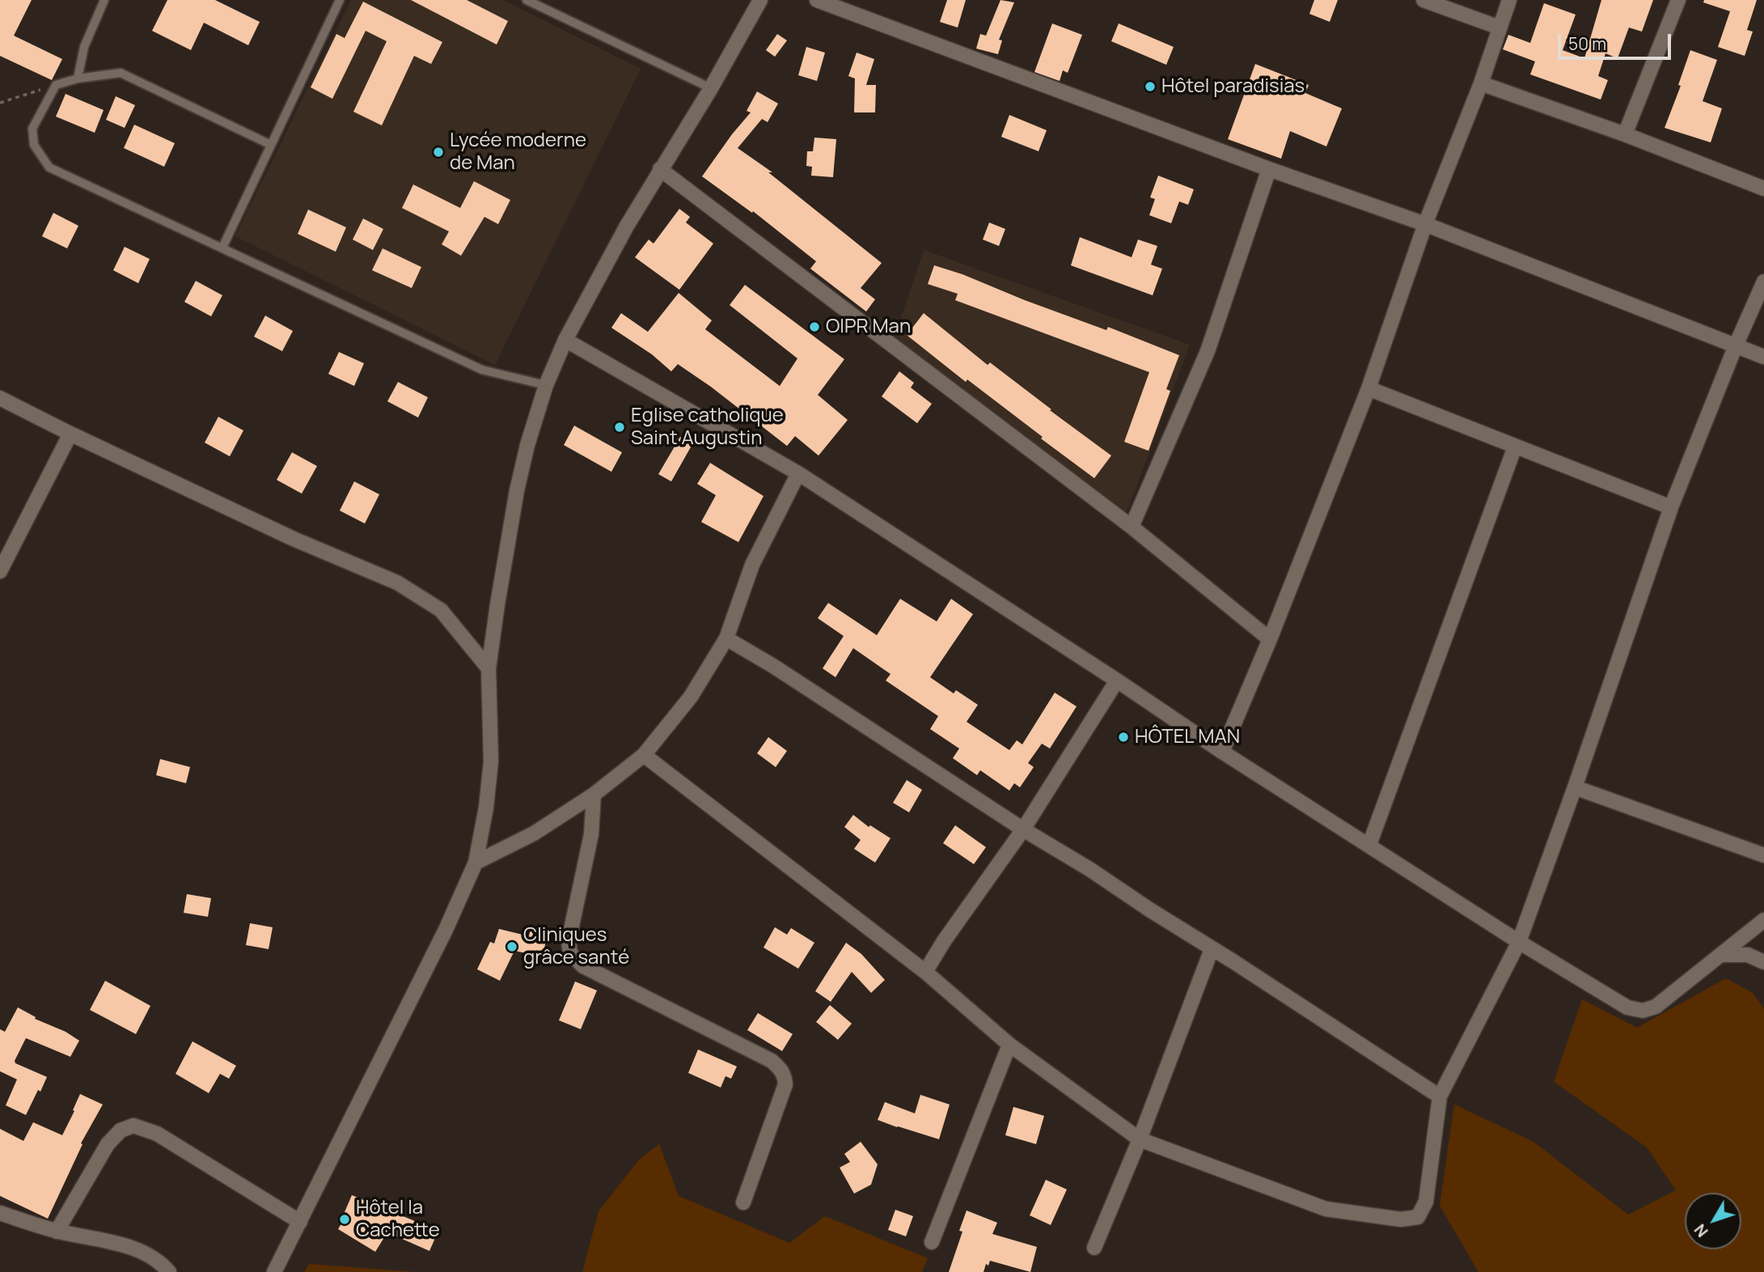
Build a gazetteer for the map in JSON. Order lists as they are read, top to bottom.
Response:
{
  "places": [
    "Hôtel paradisias",
    "Lycée moderne de Man",
    "OIPR Man",
    "Eglise catholique Saint Augustin",
    "HÔTEL MAN",
    "Cliniques grâce santé",
    "Hôtel la Cachette"
  ],
  "scale_bar": "50 m",
  "north": "bottom left"
}
